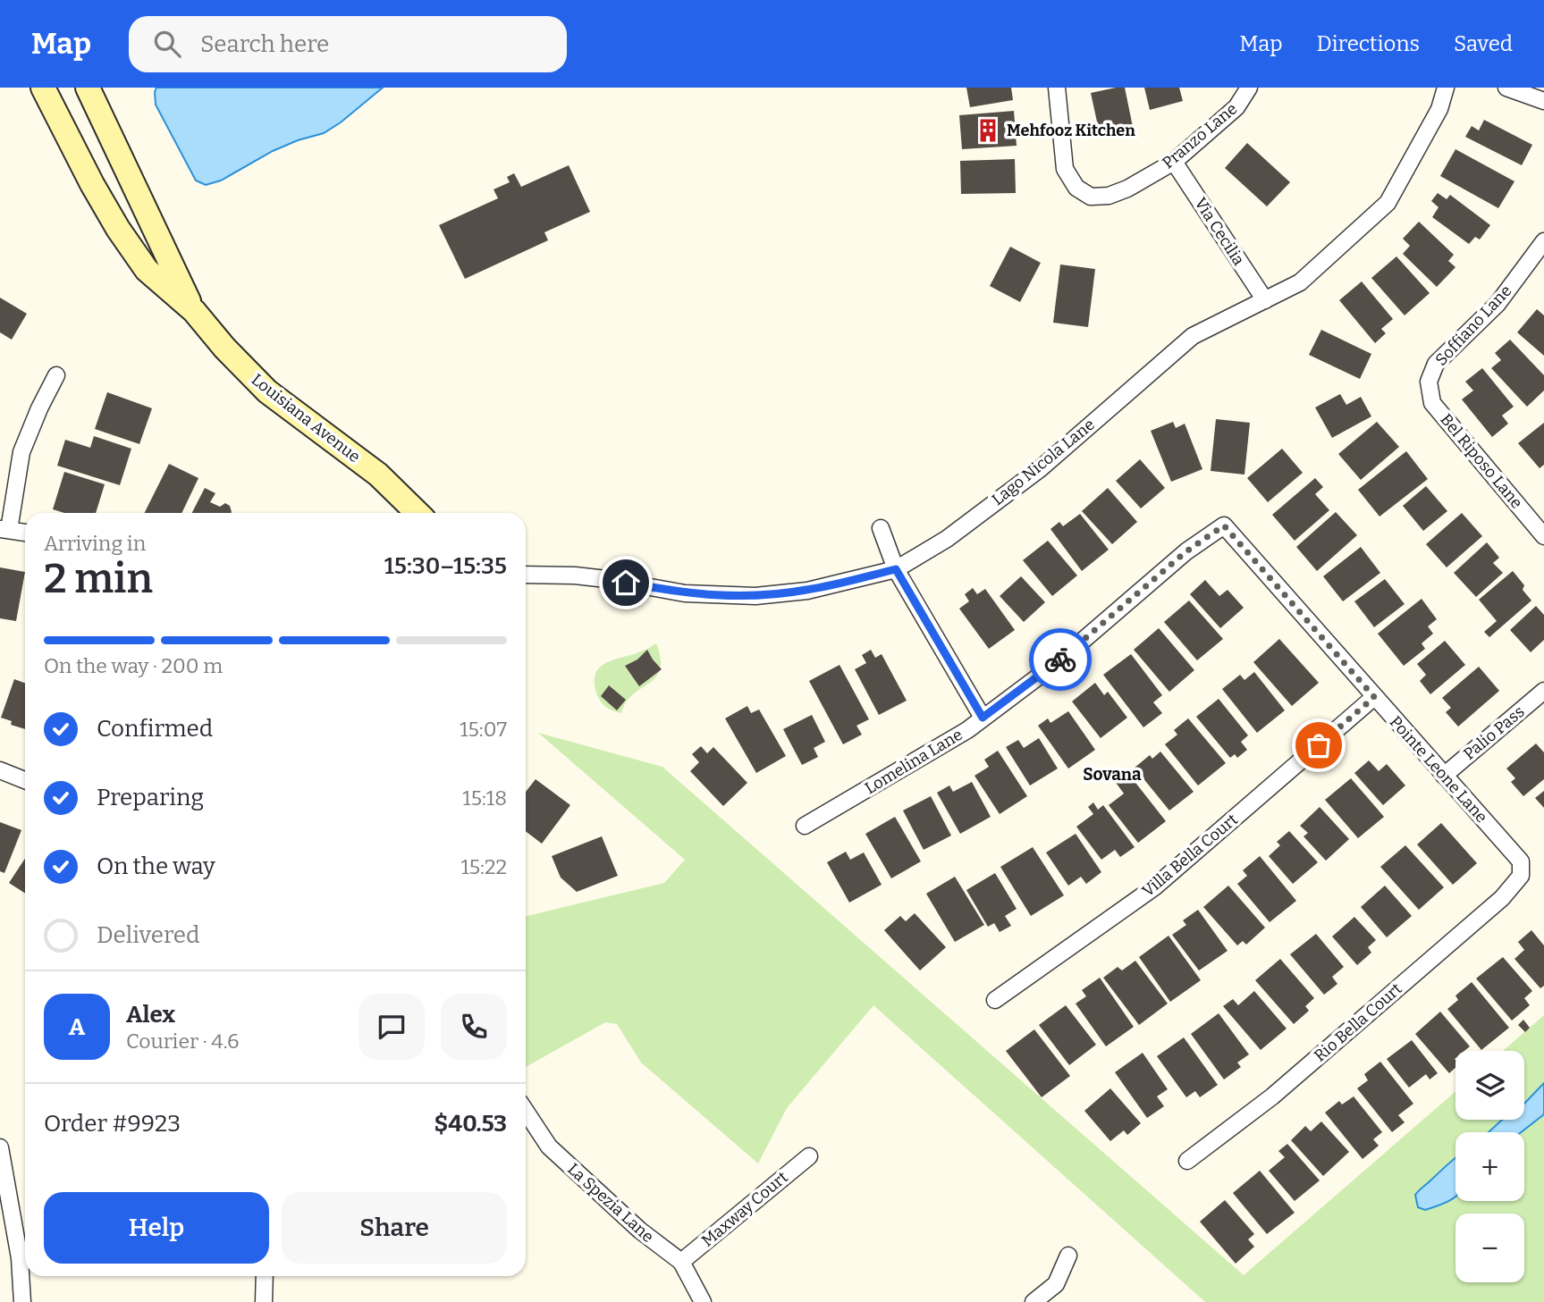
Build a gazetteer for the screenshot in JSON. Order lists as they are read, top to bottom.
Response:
{
  "streets": {
    "street": [
      "Pranzo Lane",
      "Via Cecilia",
      "Soffiano Lane",
      "Louisiana Avenue",
      "Bel Riposo Lane",
      "Lago Nicola Lane",
      "Palio Pass",
      "Lomelina Lane",
      "Pointe Leone Lane",
      "Villa Bella Court",
      "Rio Bella Court",
      "La Spezia Lane",
      "Maxway Court"
    ]
  },
  "crossings": [
    ["Pranzo Lane", "Via Cecilia"],
    ["Via Cecilia", "Lago Nicola Lane"],
    ["Soffiano Lane", "Bel Riposo Lane"],
    ["Palio Pass", "Pointe Leone Lane"],
    ["Lomelina Lane", "Pointe Leone Lane"],
    ["Pointe Leone Lane", "Villa Bella Court"],
    ["Pointe Leone Lane", "Rio Bella Court"],
    ["La Spezia Lane", "Maxway Court"]
  ],
  "districts": ["Sovana"],
  "places": {
    "building": ["Mehfooz Kitchen"]
  },
  "page": {
    "header": "Map",
    "search": "Search here",
    "nav": ["Map", "Directions", "Saved"],
    "heading": ["2 min", "Arriving in", "15:30–15:35"],
    "panel": [
      "Alex",
      "Courier · 4.6",
      "Order #9923",
      "$40.53"
    ],
    "bar": "On the way · 200 m",
    "list": [
      ["Confirmed", "15:07"],
      ["Preparing", "15:18"],
      ["On the way", "15:22"],
      "Delivered"
    ],
    "round": "A",
    "map_buttons": ["+", "−"],
    "buttons": ["Help", "Share"]
  }
}
